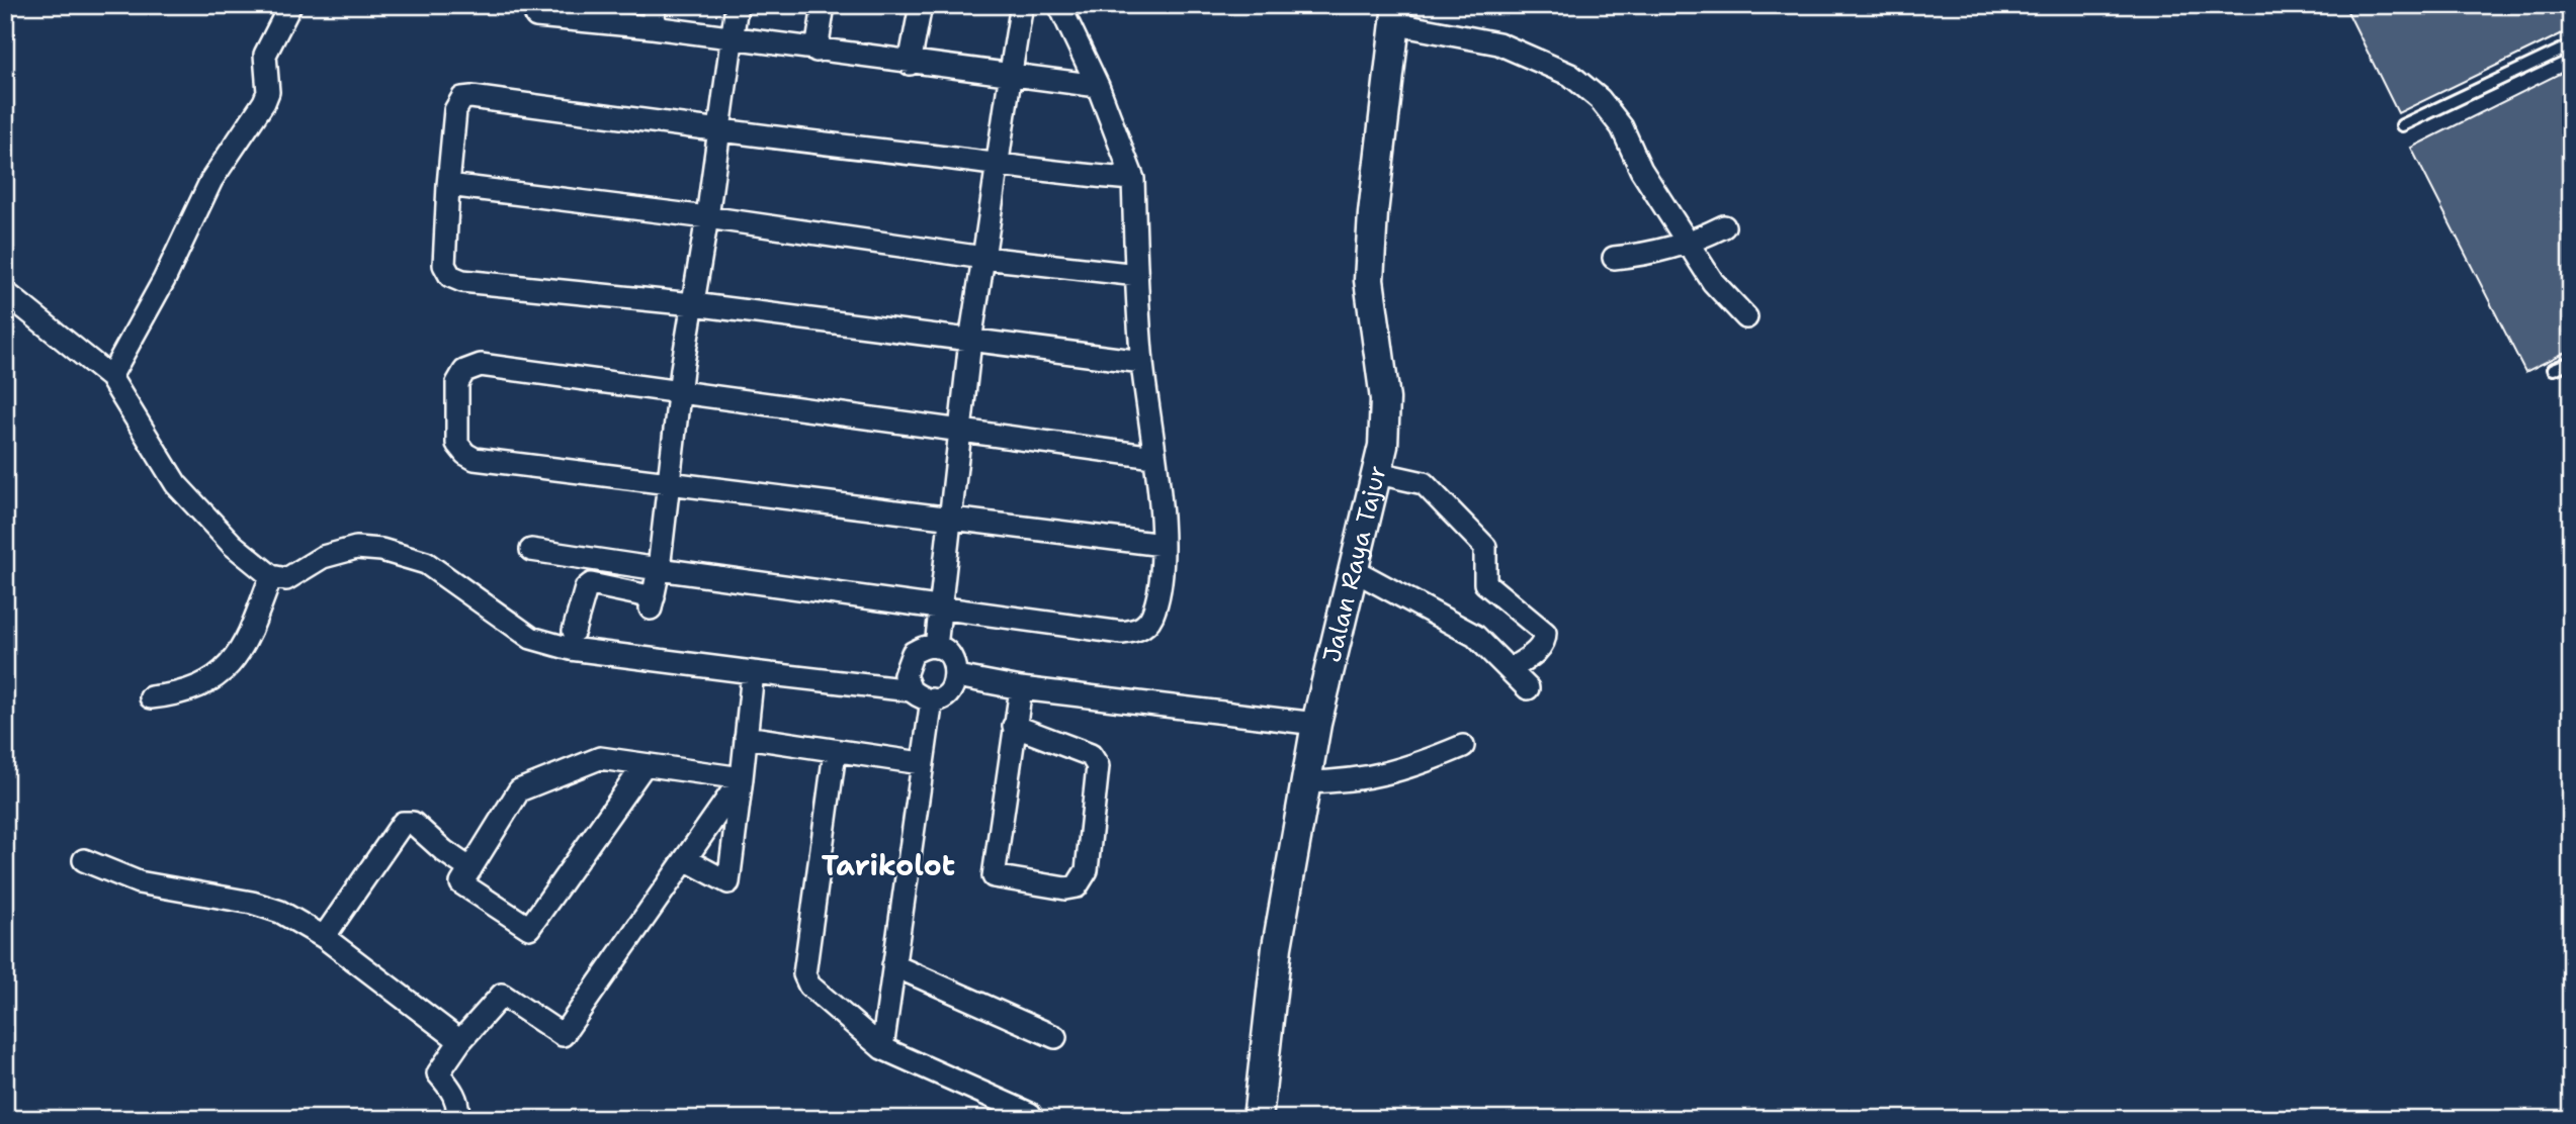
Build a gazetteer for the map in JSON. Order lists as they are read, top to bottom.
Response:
{
  "streets": {
    "main road": ["Jalan Raya Tajur"]
  },
  "districts": ["Tarikolot"]
}
